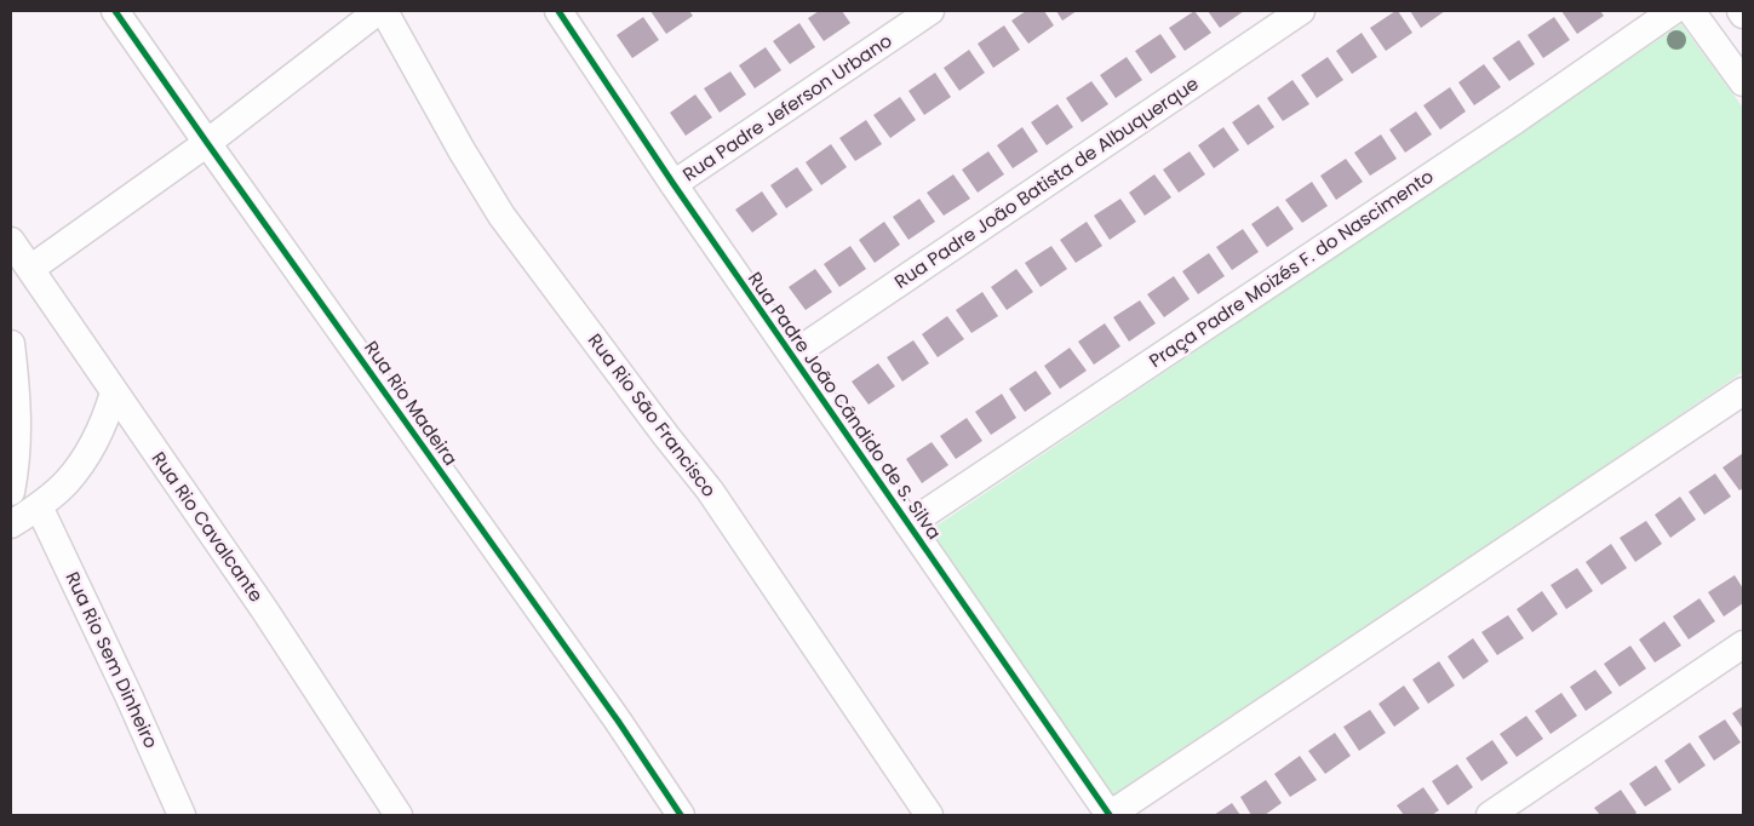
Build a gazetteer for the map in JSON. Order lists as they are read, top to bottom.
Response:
{
  "streets": {
    "street": [
      "Rua Padre Jeferson Urbano",
      "Rua Padre João Batista de Albuquerque",
      "Praça Padre Moizés F. do Nascimento",
      "Rua Rio Madeira",
      "Rua Padre João Cândido de S. Silva",
      "Rua Rio São Francisco",
      "Rua Rio Cavalcante",
      "Rua Rio Sem Dinheiro"
    ]
  },
  "crossings": [
    ["Rua Padre Jeferson Urbano", "Rua Padre João Cândido de S. Silva"],
    ["Rua Padre João Batista de Albuquerque", "Rua Padre João Cândido de S. Silva"],
    ["Praça Padre Moizés F. do Nascimento", "Rua Padre João Cândido de S. Silva"]
  ]
}
